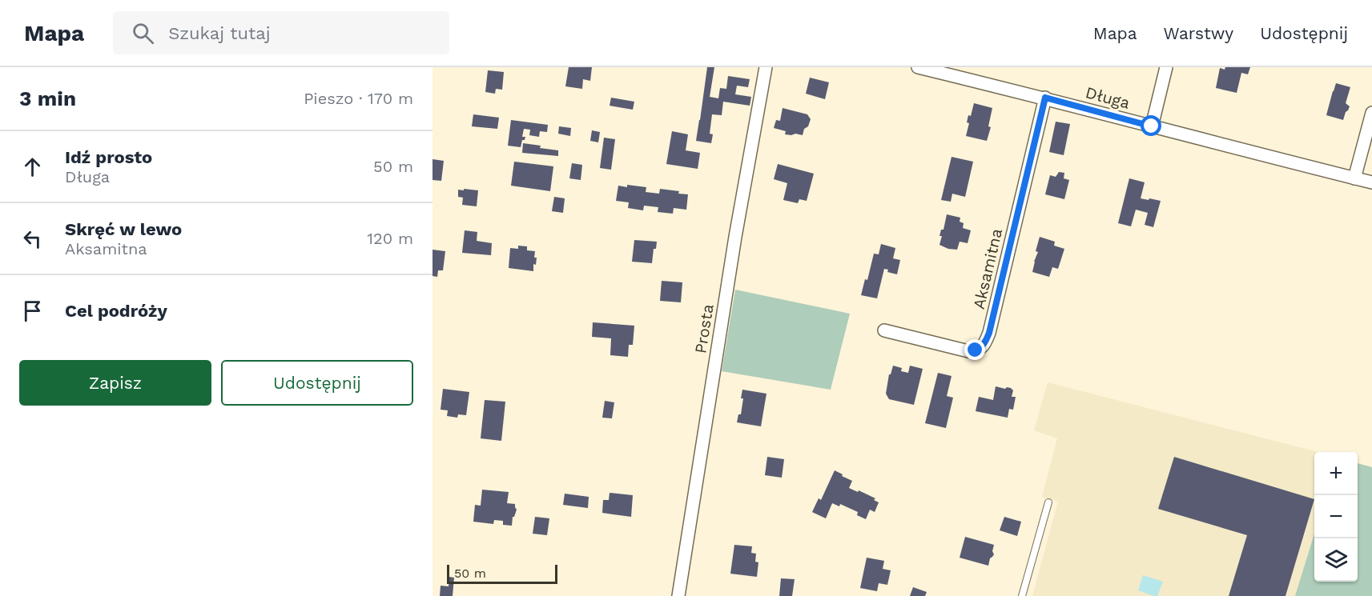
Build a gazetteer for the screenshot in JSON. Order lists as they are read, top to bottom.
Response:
{
  "streets": {
    "street": ["Długa", "Aksamitna", "Prosta"]
  },
  "crossings": [
    ["Długa", "Aksamitna"]
  ],
  "scale_bar": "50 m",
  "page": {
    "header": "Mapa",
    "search": "Szukaj tutaj",
    "nav": ["Mapa", "Warstwy", "Udostępnij"],
    "heading": ["3 min", "Pieszo · 170 m"],
    "list": [
      ["Idź prosto", "Długa", "50 m"],
      ["Skręć w lewo", "Aksamitna", "120 m"],
      "Cel podróży"
    ],
    "buttons": ["Zapisz", "Udostępnij"],
    "map_buttons": ["+", "−"],
    "scale": "50 m"
  }
}
